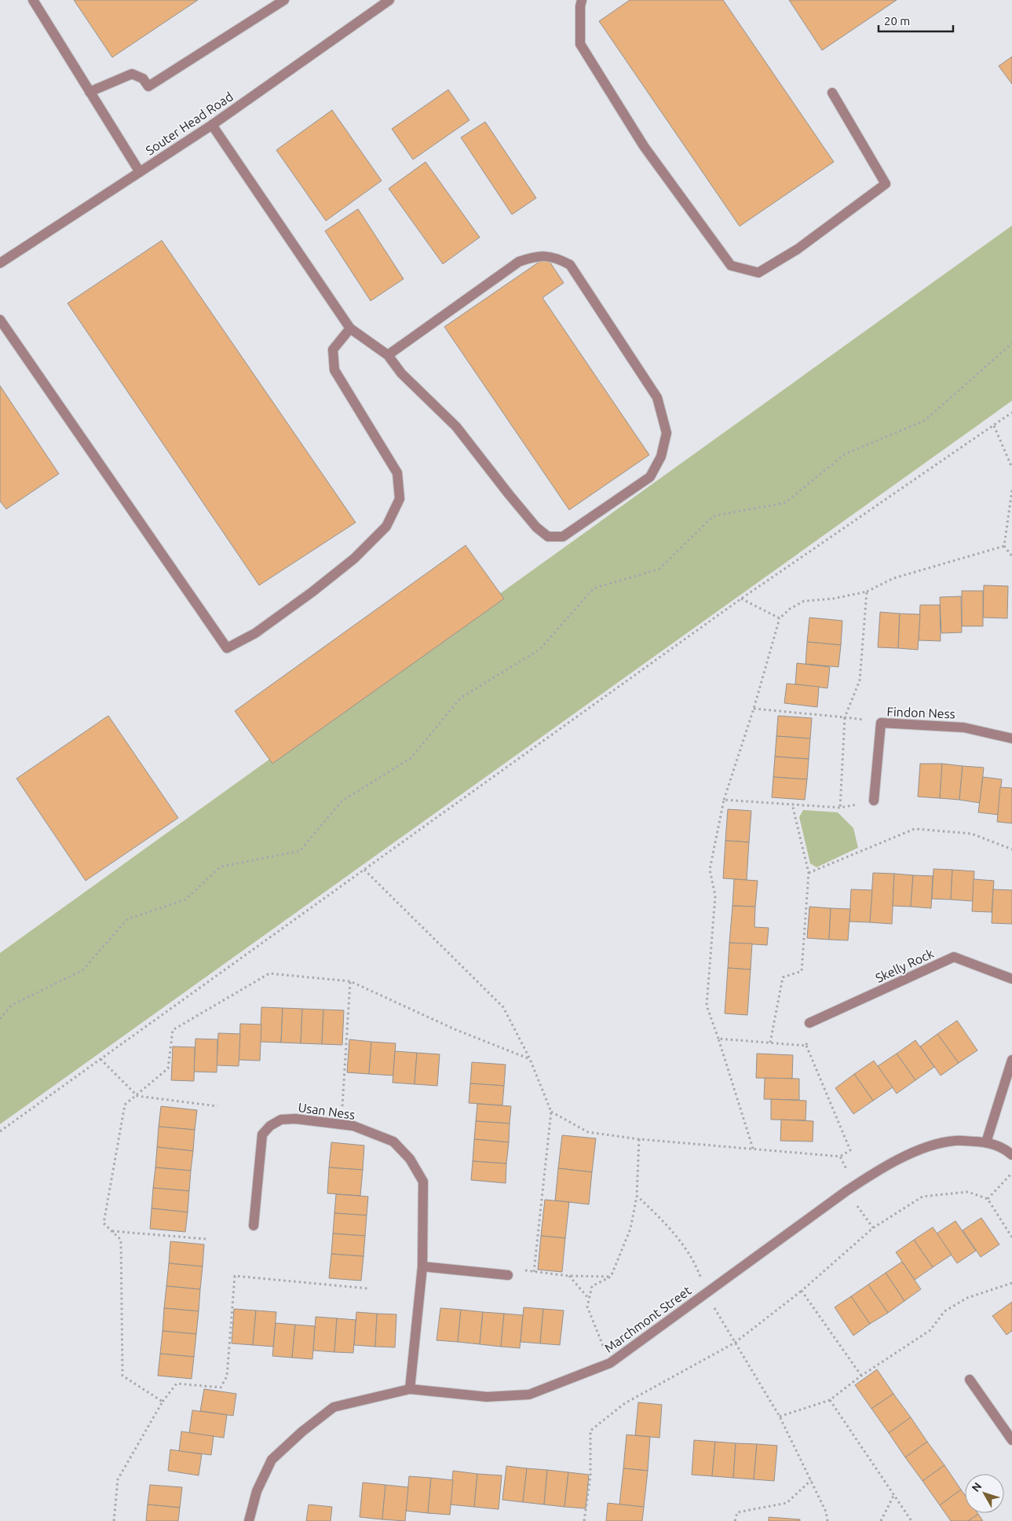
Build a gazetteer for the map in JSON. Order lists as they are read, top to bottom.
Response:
{
  "streets": {
    "street": [
      "Souter Head Road",
      "Findon Ness",
      "Skelly Rock",
      "Usan Ness",
      "Marchmont Street"
    ]
  },
  "crossings": [
    ["Usan Ness", "Marchmont Street"]
  ],
  "scale_bar": "20 m",
  "north": "top left"
}
